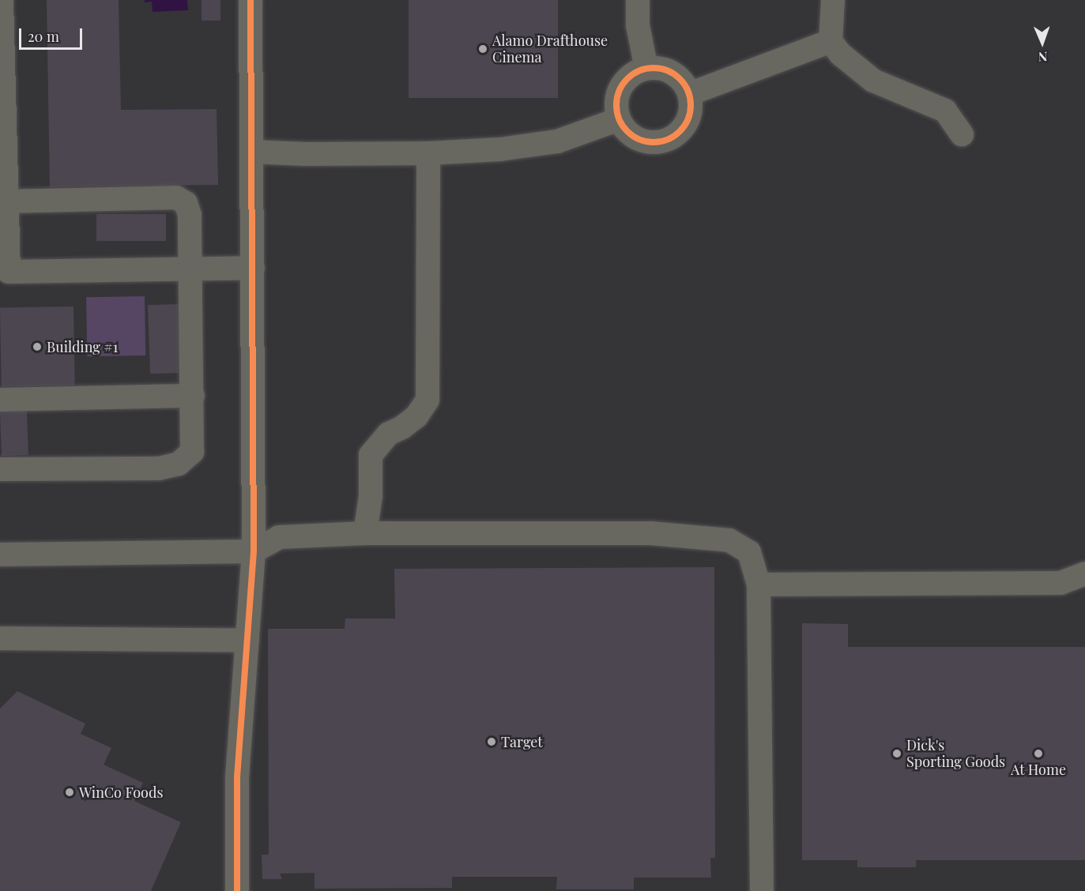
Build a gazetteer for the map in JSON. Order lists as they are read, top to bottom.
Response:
{
  "places": [
    "Alamo Drafthouse Cinema",
    "Building #1",
    "Target",
    "Dick's Sporting Goods",
    "At Home",
    "WinCo Foods"
  ],
  "scale_bar": "20 m",
  "north": "bottom"
}
